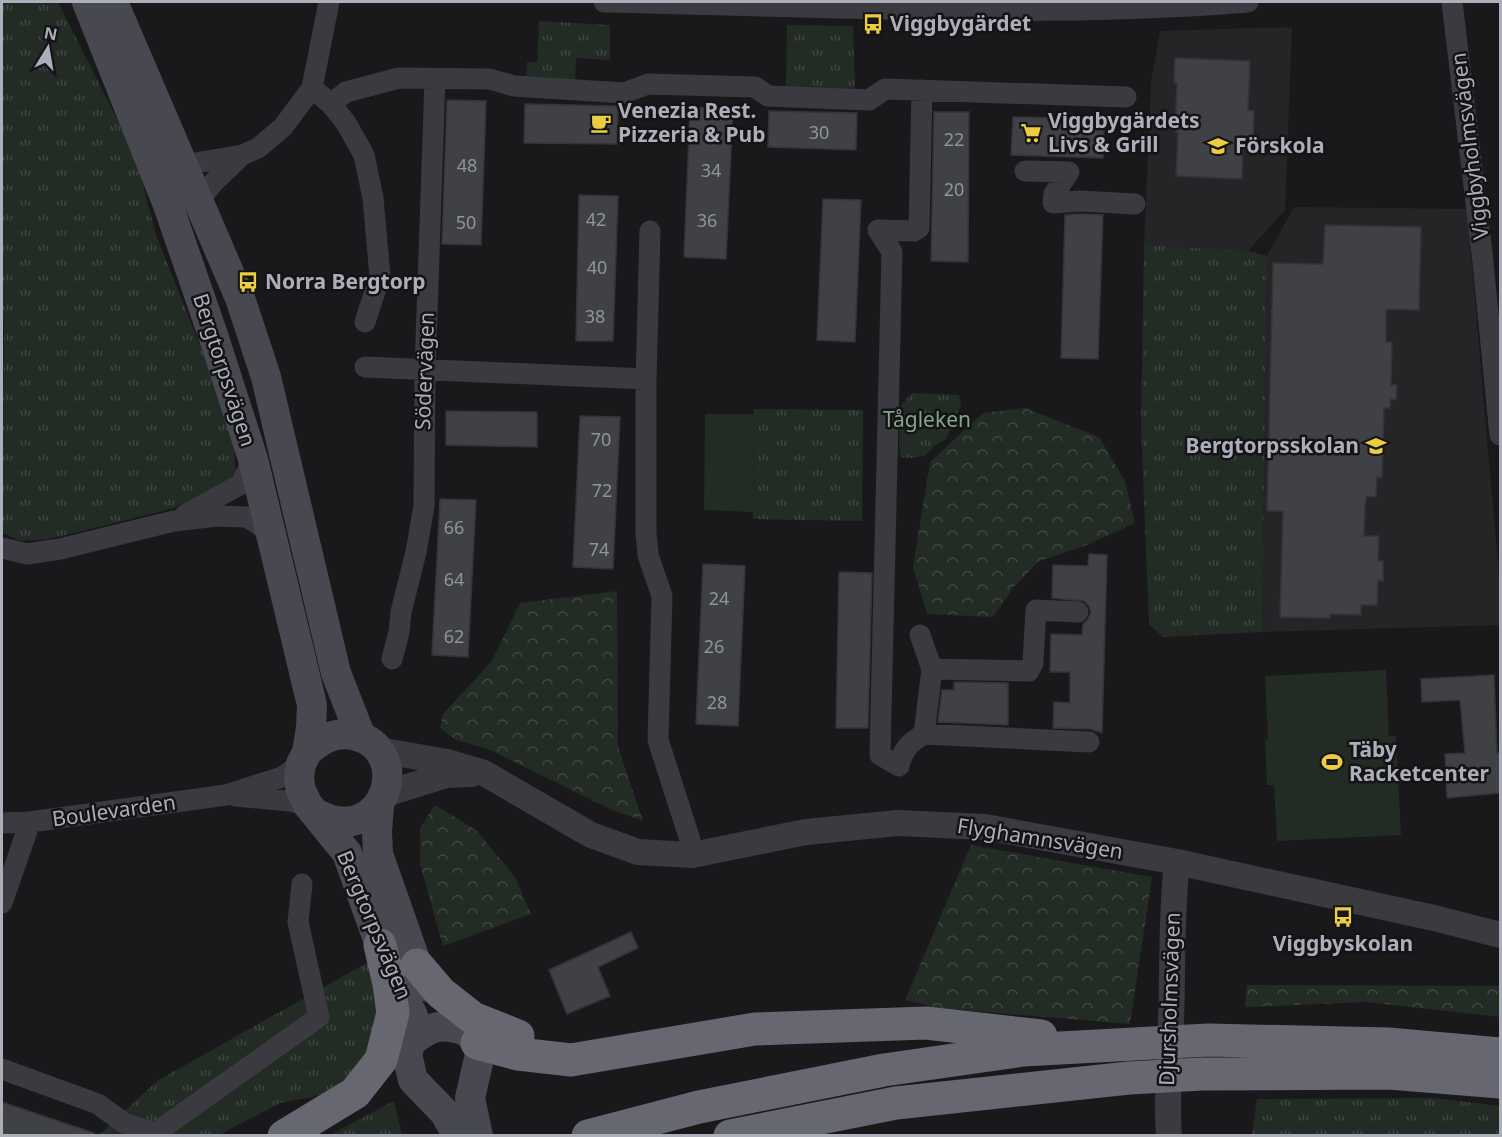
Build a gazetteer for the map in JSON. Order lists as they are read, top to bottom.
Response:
{
  "streets": {
    "main road": ["Bergtorpsvägen"],
    "street": [
      "Viggbyholmsvägen",
      "Södervägen",
      "Boulevarden",
      "Flyghamnsvägen",
      "Djursholmsvägen"
    ]
  },
  "crossings": [
    ["Bergtorpsvägen", "Boulevarden"],
    ["Bergtorpsvägen", "Flyghamnsvägen"],
    ["Boulevarden", "Flyghamnsvägen"],
    ["Flyghamnsvägen", "Djursholmsvägen"]
  ],
  "parks": ["Tågleken"],
  "places": {
    "bus stop": ["Viggbygärdet", "Norra Bergtorp", "Viggbyskolan"],
    "cafe": ["Venezia Rest. Pizzeria & Pub"],
    "supermarket": ["Viggbygärdets Livs & Grill"],
    "school or university": ["Förskola", "Bergtorpsskolan"],
    "sports": ["Täby Racketcenter"]
  },
  "house_numbers": [
    "30",
    "22",
    "48",
    "34",
    "20",
    "42",
    "36",
    "50",
    "40",
    "38",
    "70",
    "72",
    "66",
    "74",
    "64",
    "24",
    "62",
    "26",
    "28"
  ],
  "north": "top"
}
